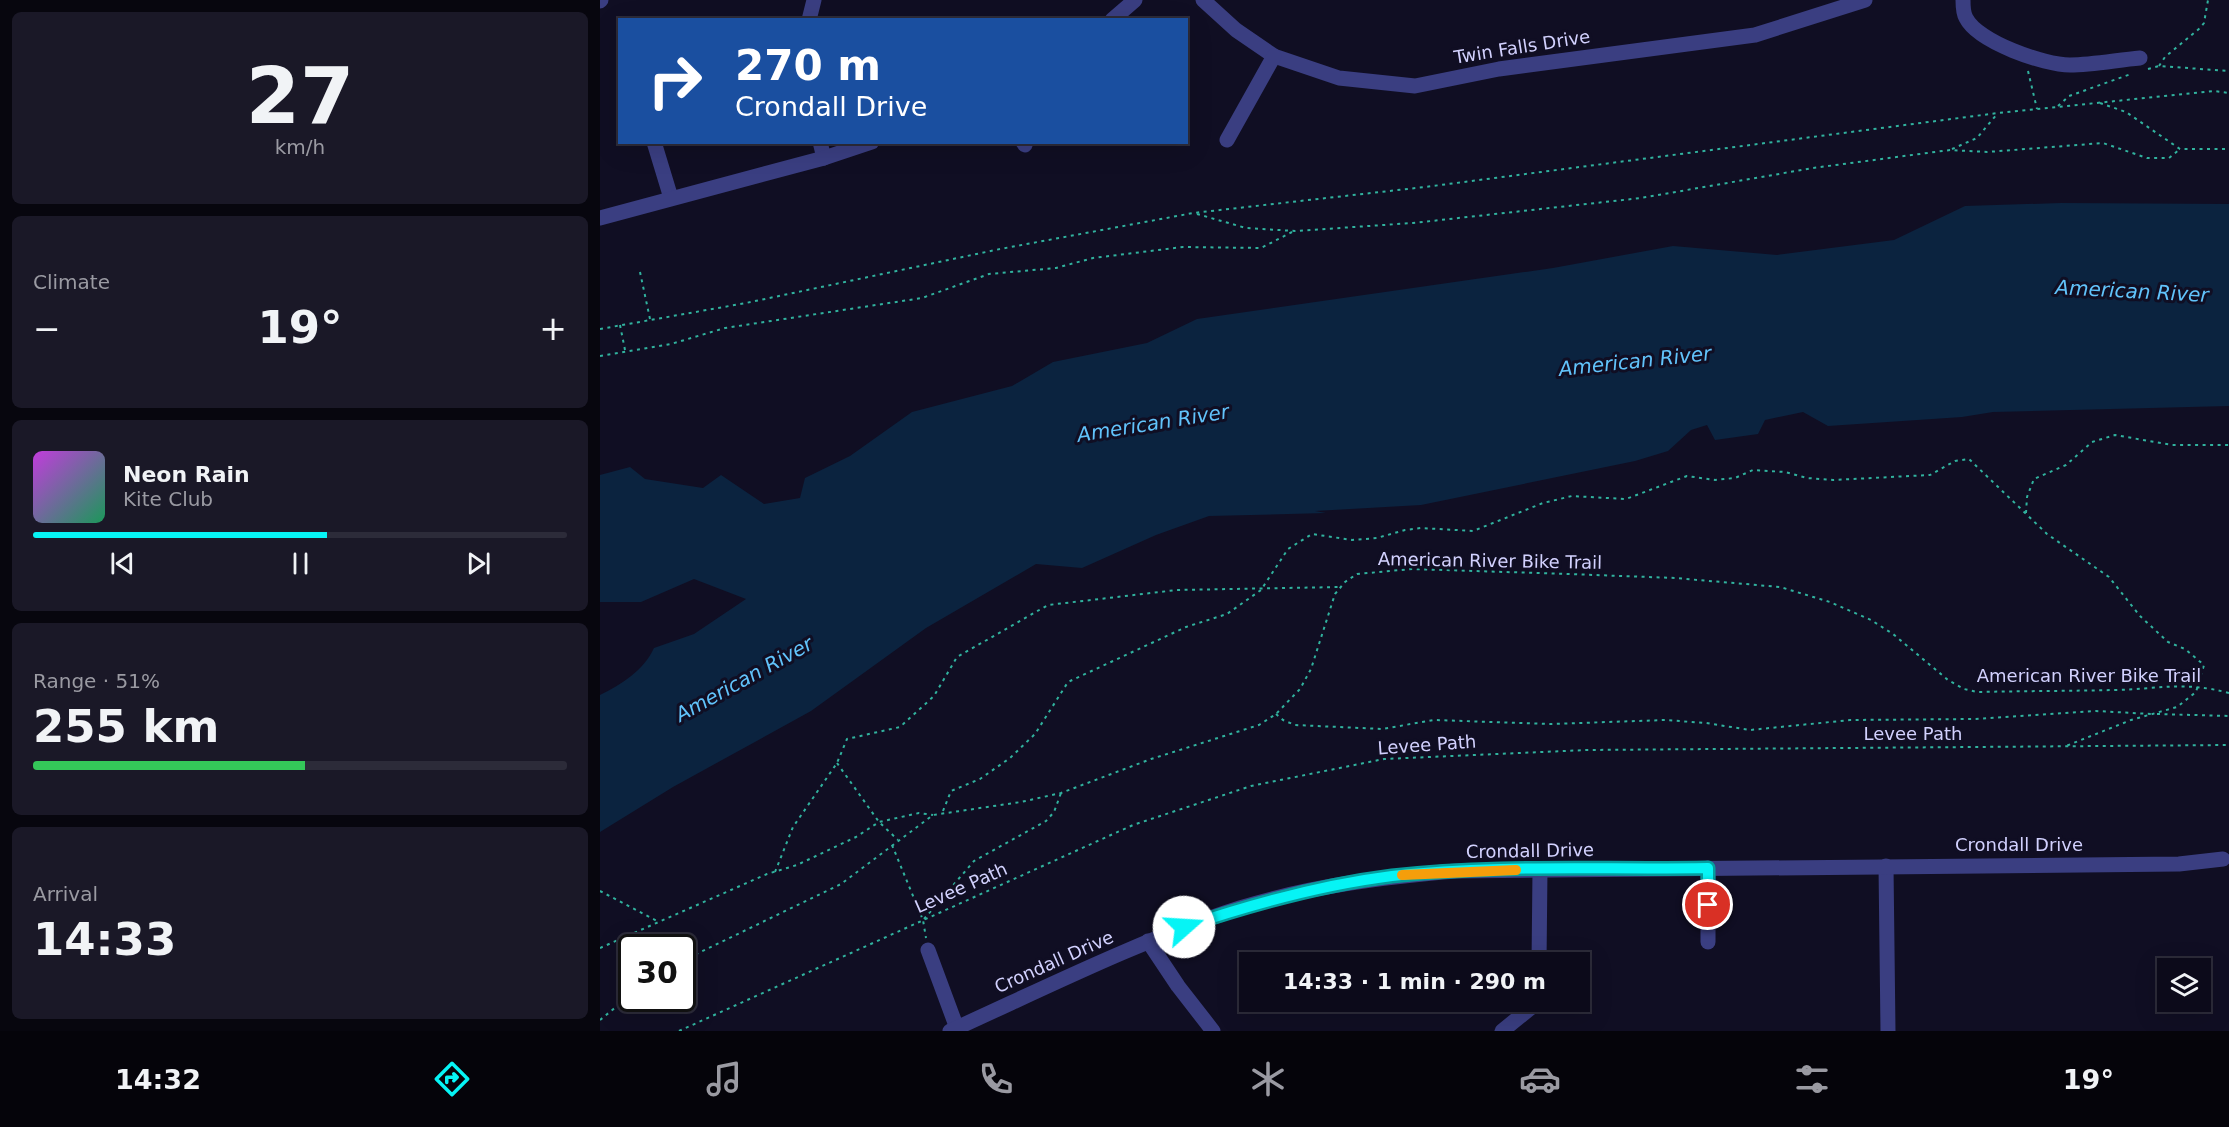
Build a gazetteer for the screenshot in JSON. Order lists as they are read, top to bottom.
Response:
{
  "streets": {
    "street": ["Twin Falls Drive", "Crondall Drive"],
    "path": ["American River Bike Trail", "Levee Path"]
  },
  "water": ["American River"],
  "page": {
    "tile": [
      ["27", "km/h"],
      "Climate",
      ["Range · 51%", "255 km"],
      ["Arrival", "14:33"]
    ],
    "turn": ["270 m", "Crondall Drive"],
    "heat": ["−", "19°", "+"],
    "song": ["Neon Rain", "Kite Club"],
    "limit": "30",
    "trip": "14:33 · 1 min · 290 m",
    "tabs": ["14:32", "19°"]
  }
}
